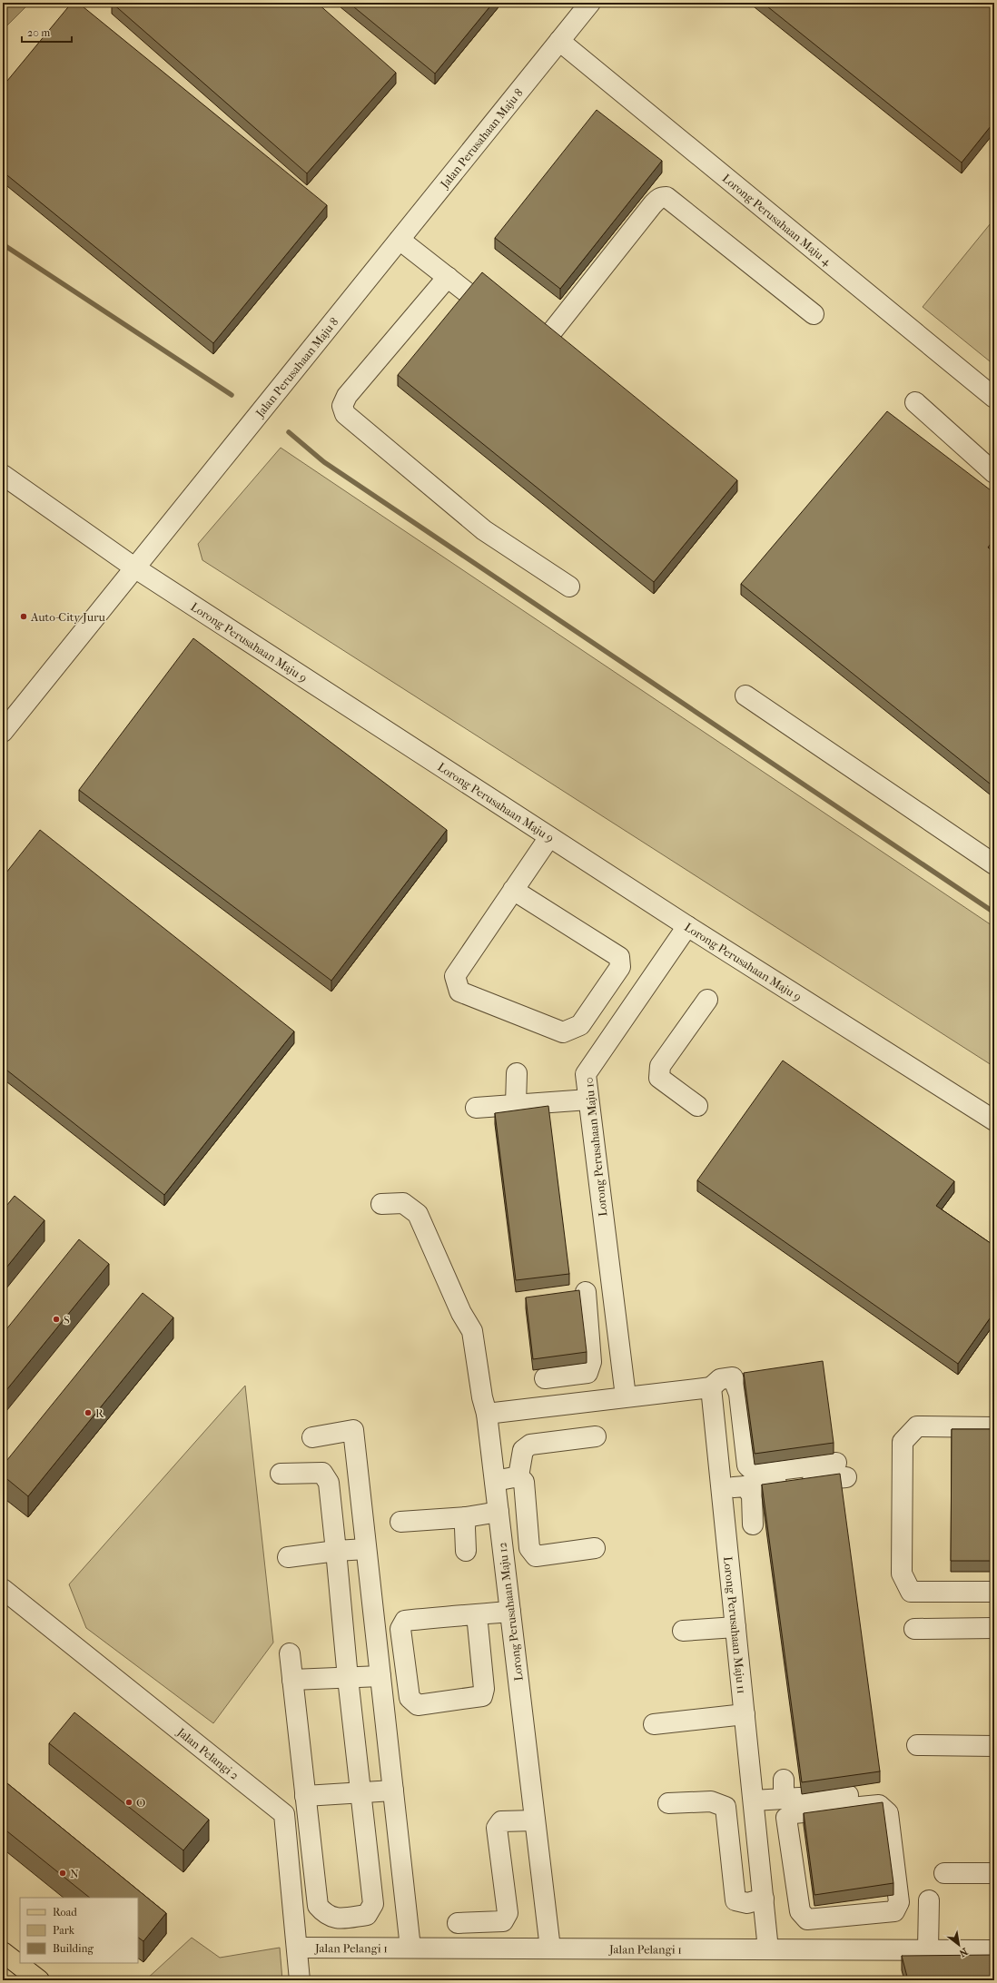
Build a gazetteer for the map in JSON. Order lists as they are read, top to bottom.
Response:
{
  "streets": {
    "street": [
      "Jalan Perusahaan Maju 8",
      "Lorong Perusahaan Maju 4",
      "Lorong Perusahaan Maju 9",
      "Lorong Perusahaan Maju 10",
      "Lorong Perusahaan Maju 12",
      "Lorong Perusahaan Maju 11",
      "Jalan Pelangi 2",
      "Jalan Pelangi 1"
    ]
  },
  "crossings": [
    ["Jalan Perusahaan Maju 8", "Lorong Perusahaan Maju 4"],
    ["Jalan Perusahaan Maju 8", "Lorong Perusahaan Maju 9"],
    ["Lorong Perusahaan Maju 9", "Lorong Perusahaan Maju 10"],
    ["Lorong Perusahaan Maju 12", "Jalan Pelangi 1"],
    ["Lorong Perusahaan Maju 11", "Jalan Pelangi 1"],
    ["Jalan Pelangi 2", "Jalan Pelangi 1"]
  ],
  "places": [
    "Auto-City Juru",
    "S",
    "R",
    "O",
    "N"
  ],
  "legend": ["Road", "Park", "Building"],
  "scale_bar": "20 m",
  "north": "bottom right"
}
